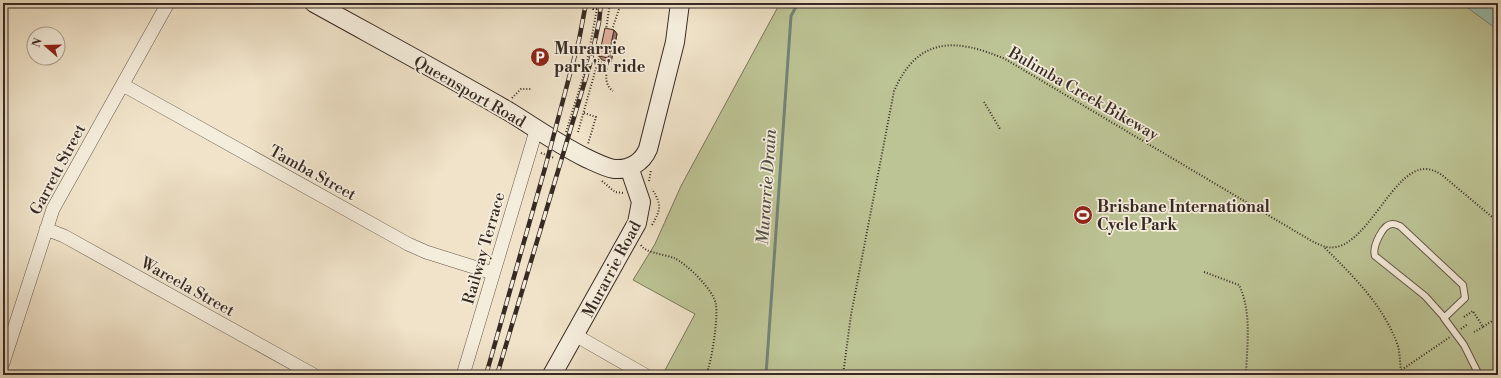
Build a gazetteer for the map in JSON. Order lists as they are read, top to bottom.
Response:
{
  "streets": {
    "street": [
      "Queensport Road",
      "Garrett Street",
      "Tamba Street",
      "Railway Terrace",
      "Murarrie Road",
      "Wareela Street"
    ],
    "path": ["Bulimba Creek Bikeway"]
  },
  "crossings": [
    ["Queensport Road", "Railway Terrace"],
    ["Queensport Road", "Murarrie Road"],
    ["Garrett Street", "Tamba Street"],
    ["Garrett Street", "Wareela Street"],
    ["Tamba Street", "Railway Terrace"]
  ],
  "water": ["Murarrie Drain"],
  "places": {
    "parking": ["Murarrie park 'n' ride"],
    "sports": ["Brisbane International Cycle Park"]
  },
  "north": "left"
}
